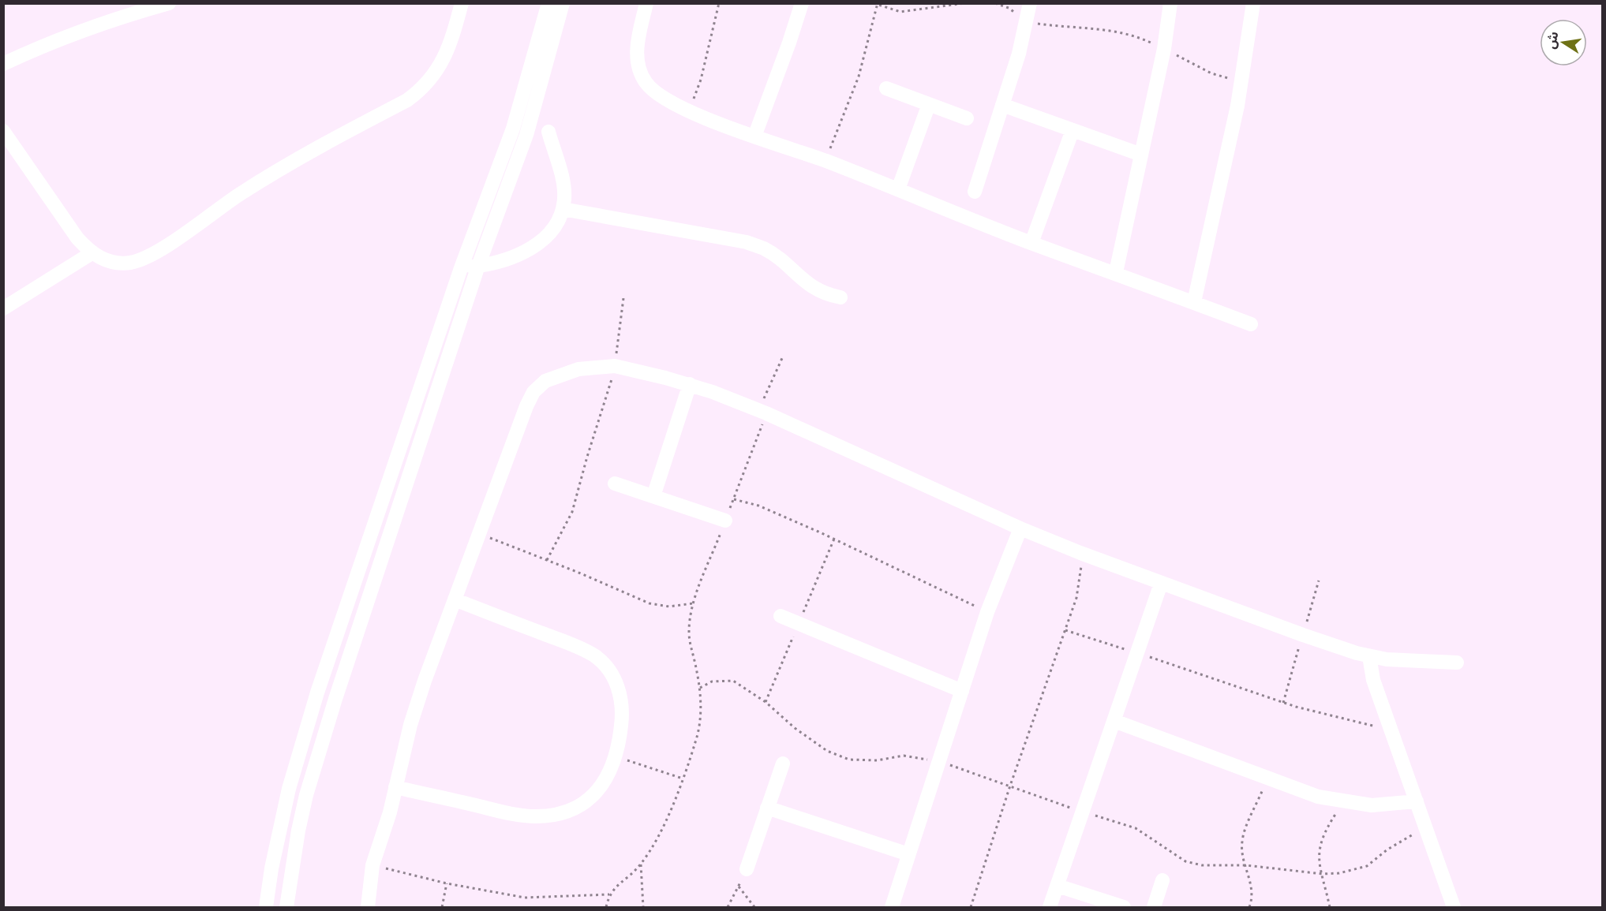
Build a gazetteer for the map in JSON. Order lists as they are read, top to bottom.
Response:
{
  "north": "left"
}
